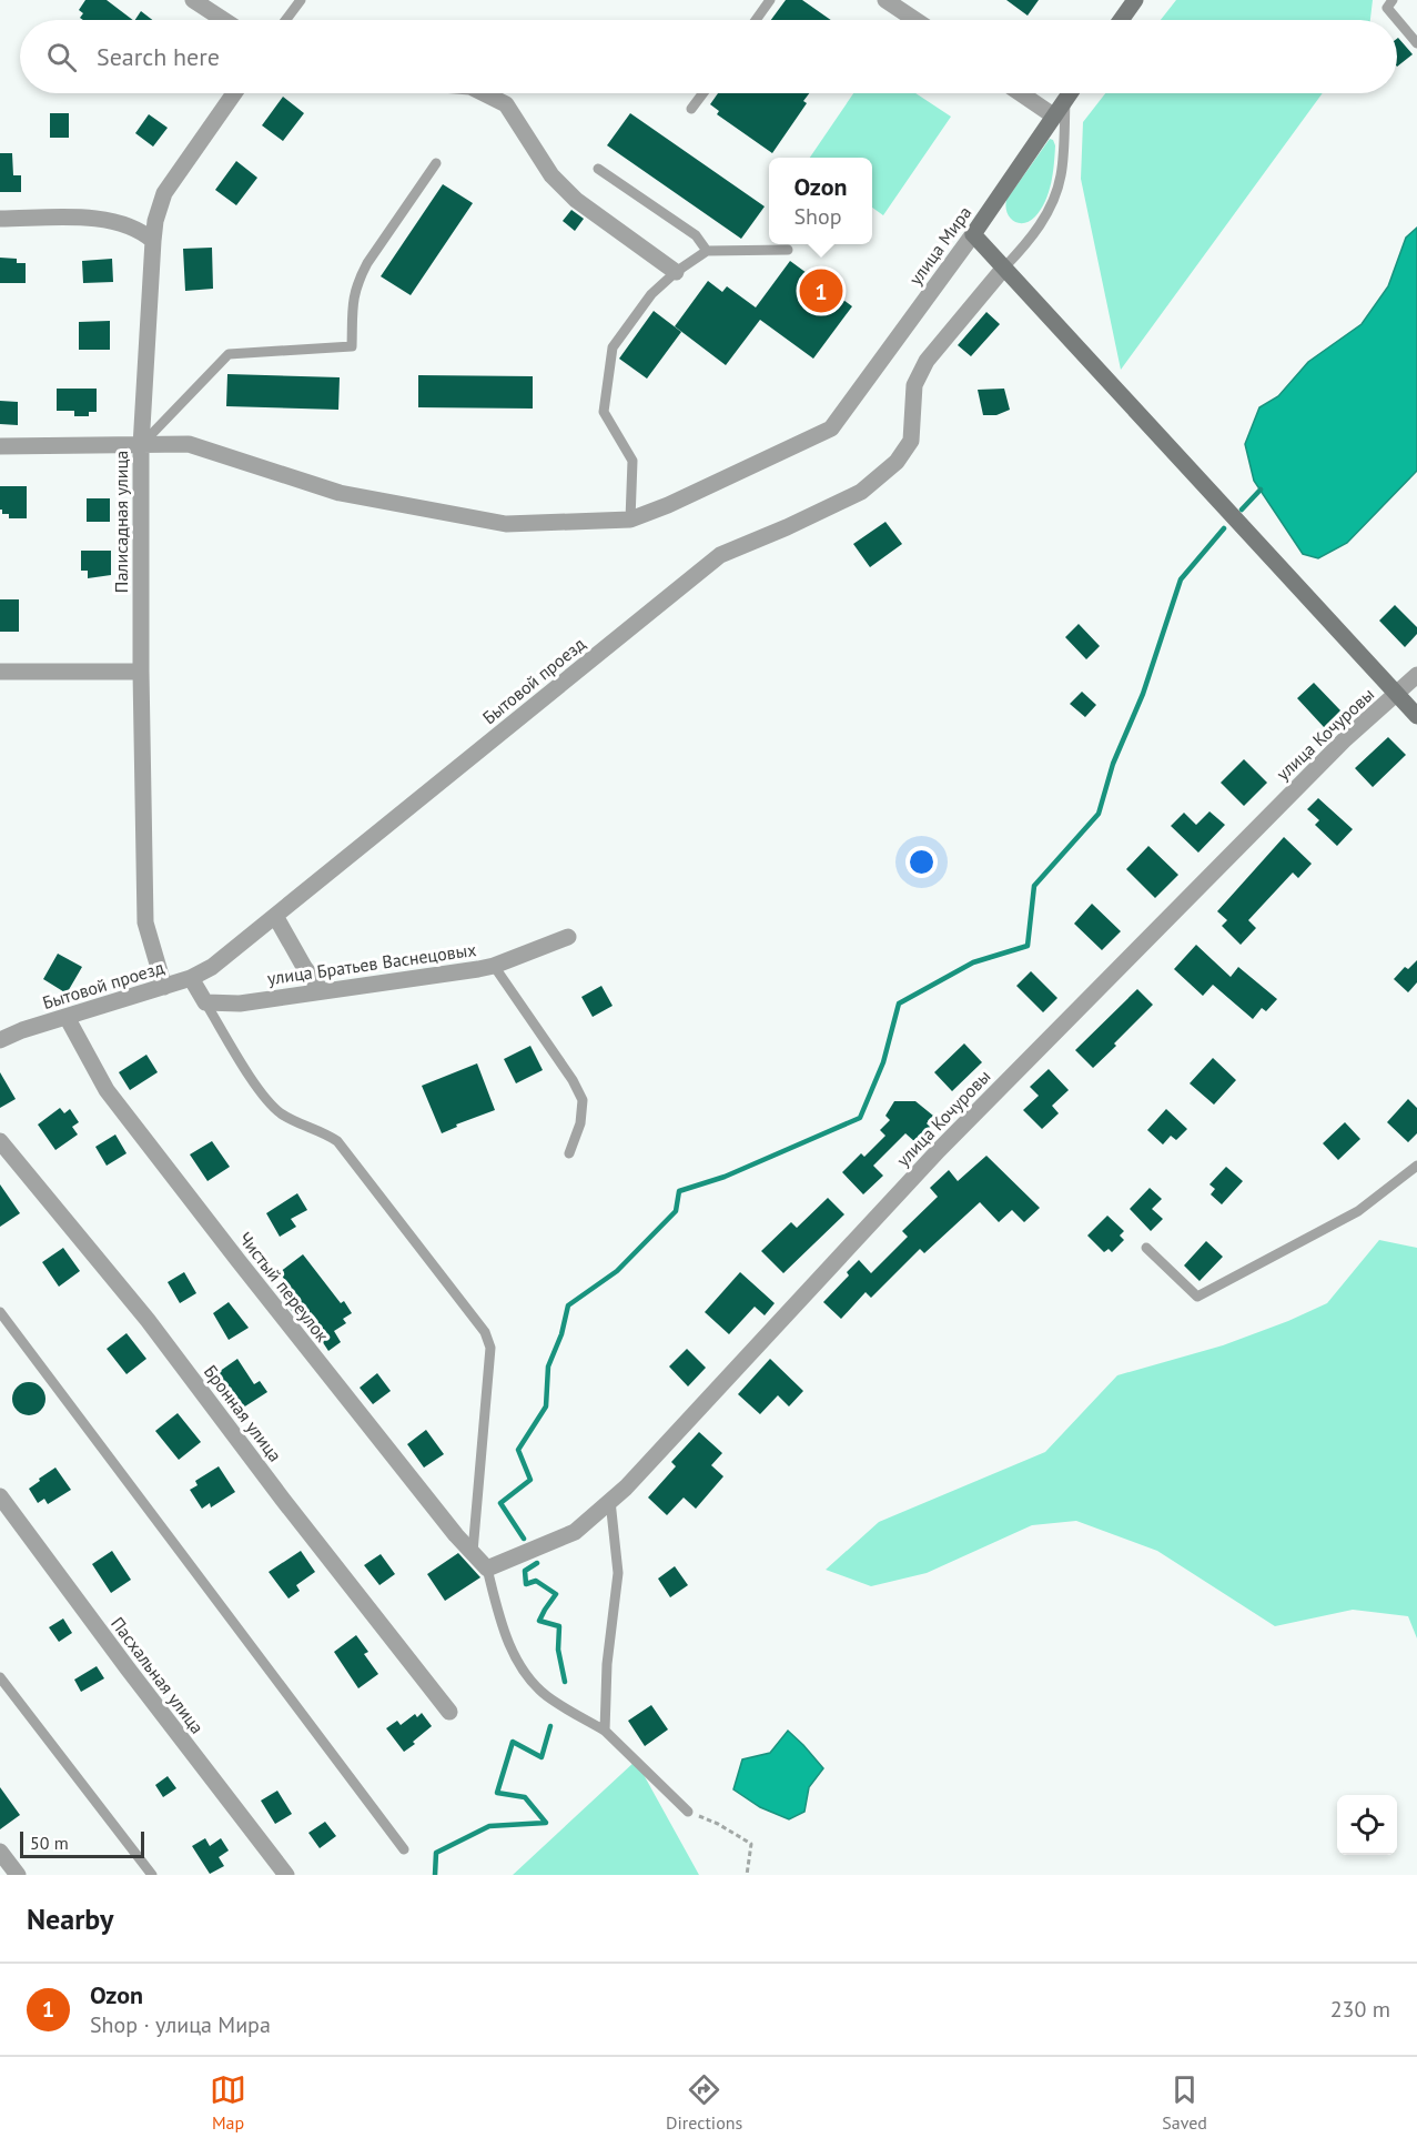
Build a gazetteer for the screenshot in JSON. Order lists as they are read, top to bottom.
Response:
{
  "streets": {
    "street": [
      "улица Мира",
      "Палисадная улица",
      "Бытовой проезд",
      "улица Кочуровы",
      "улица Братьев Васнецовых",
      "Чистый переулок",
      "Бронная улица",
      "Пасхальная улица"
    ]
  },
  "crossings": [
    ["Палисадная улица", "Бытовой проезд"],
    ["Бытовой проезд", "Чистый переулок"],
    ["улица Кочуровы", "Чистый переулок"]
  ],
  "scale_bar": "50 m",
  "page": {
    "search": "Search here",
    "popup": ["Ozon", "Shop"],
    "pins": "1",
    "scale": "50 m",
    "heading": "Nearby",
    "list": [
      {
        "mark": "1",
        "name": "Ozon",
        "note": "Shop · улица Мира",
        "value": "230 m"
      }
    ],
    "nav": ["Map", "Directions", "Saved"]
  }
}
